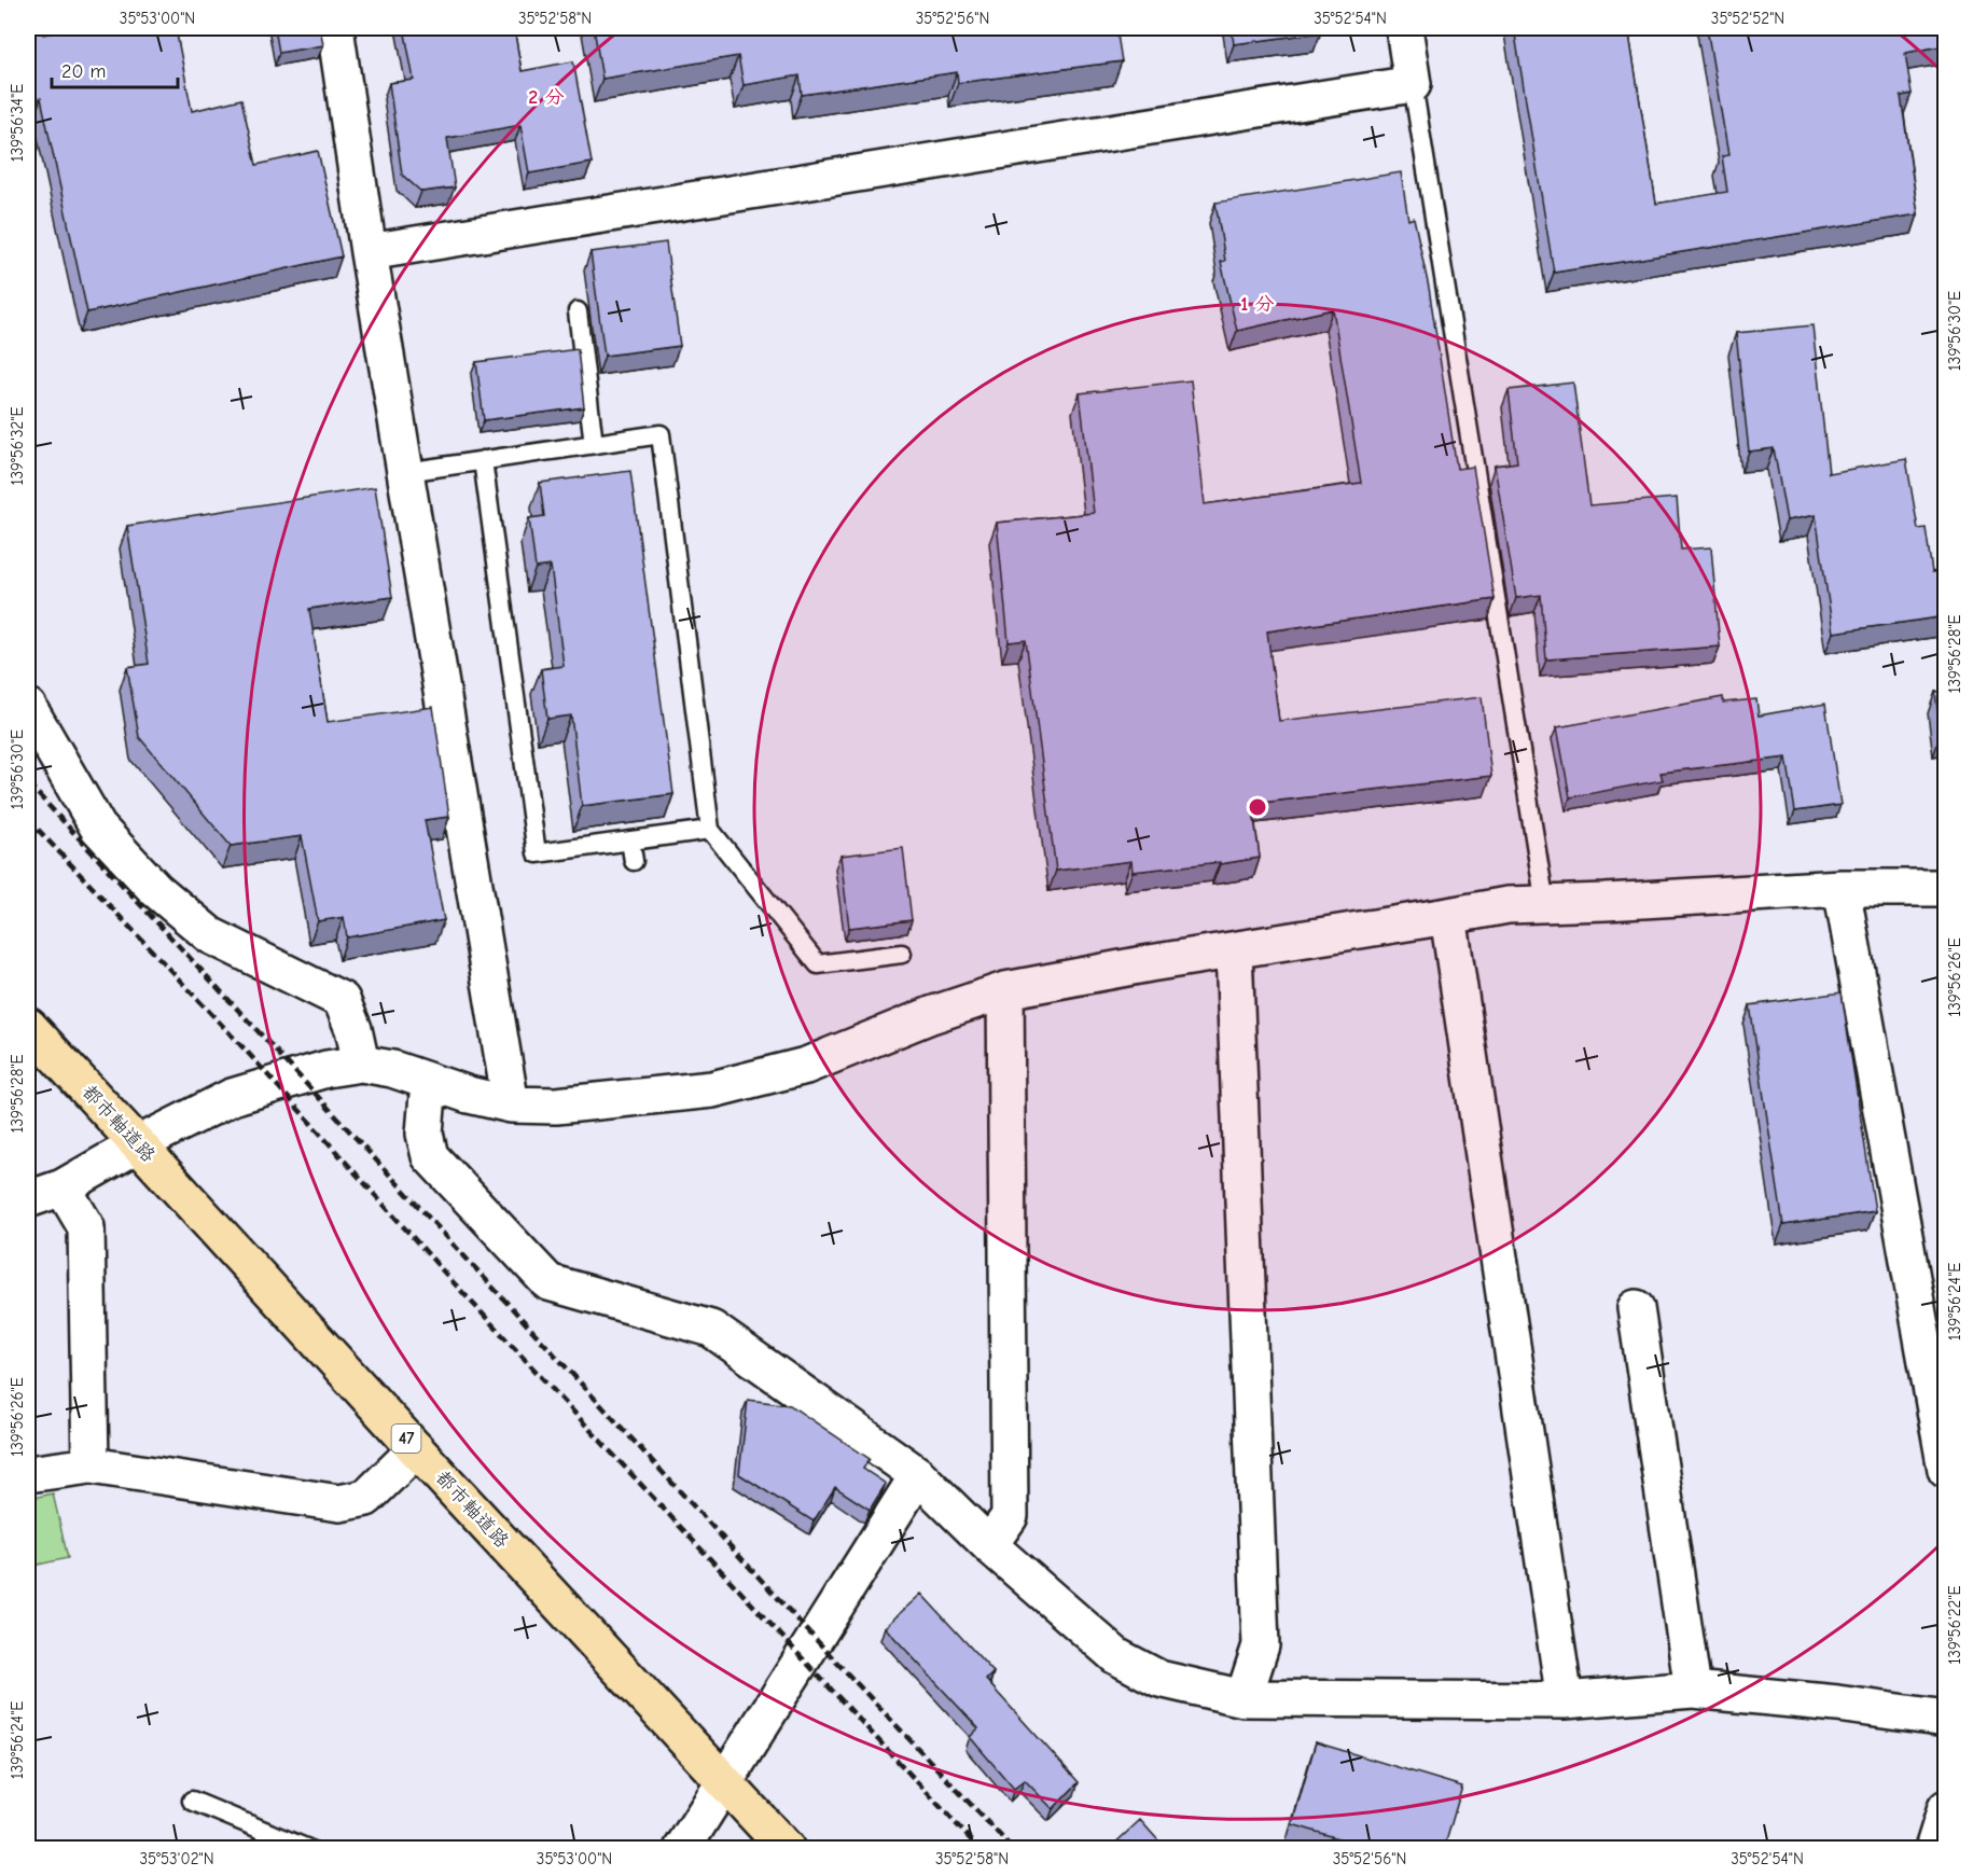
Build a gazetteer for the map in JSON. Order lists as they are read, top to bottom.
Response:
{
  "streets": {
    "main road": ["都市軸道路", "47"]
  },
  "scale_bar": "20 m",
  "coordinates": [
    "35°53'00\"N",
    "35°52'58\"N",
    "35°52'56\"N",
    "35°52'54\"N",
    "35°52'52\"N",
    "139°56'34\"E",
    "139°56'30\"E",
    "139°56'32\"E",
    "139°56'28\"E",
    "139°56'26\"E",
    "139°56'24\"E",
    "139°56'22\"E",
    "35°53'02\"N"
  ],
  "rings": ["2 分", "1 分"]
}
